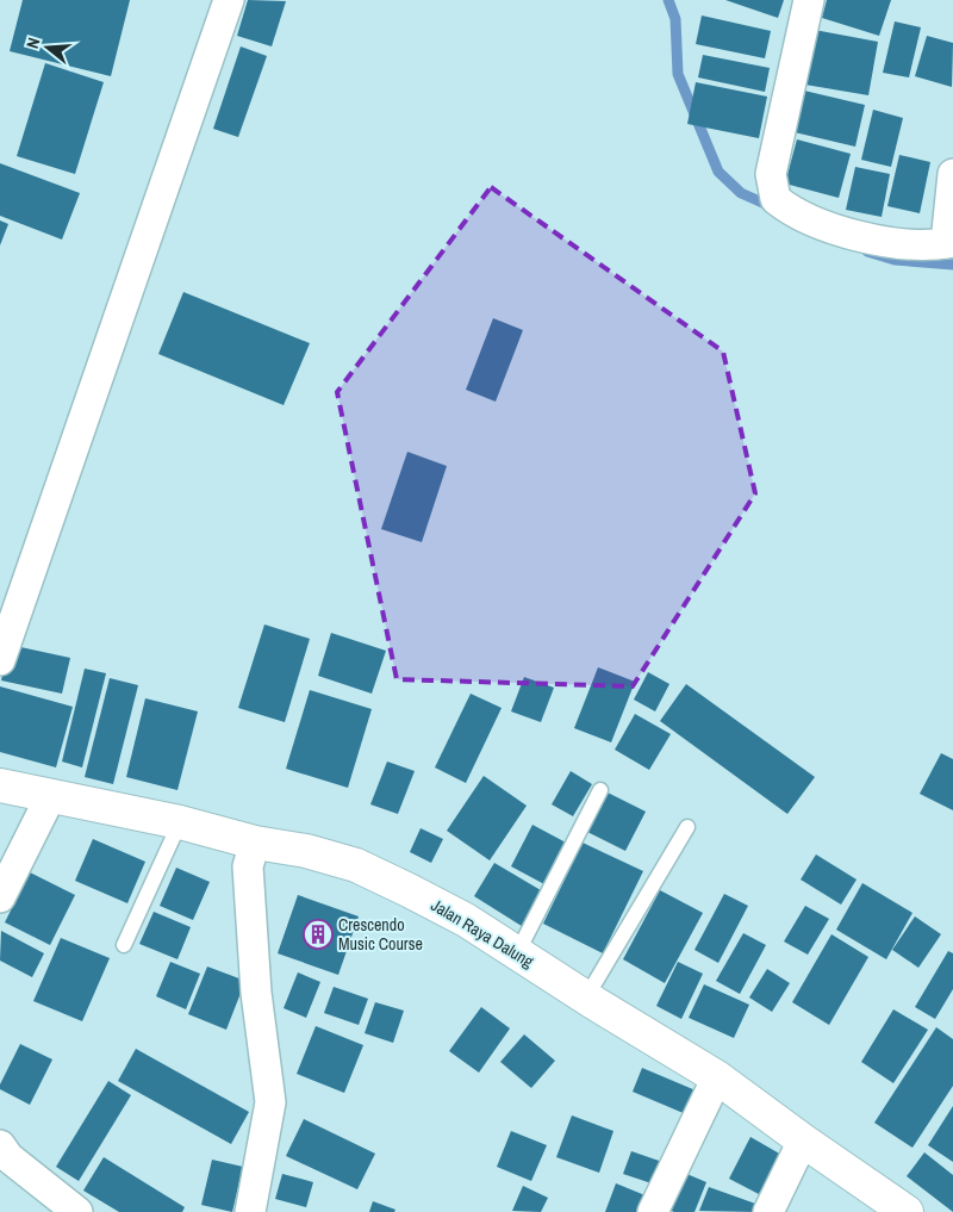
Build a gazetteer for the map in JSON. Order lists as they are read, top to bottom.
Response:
{
  "streets": {
    "main road": ["Jalan Raya Dalung"]
  },
  "places": {
    "building": ["Crescendo Music Course"]
  },
  "north": "left"
}
